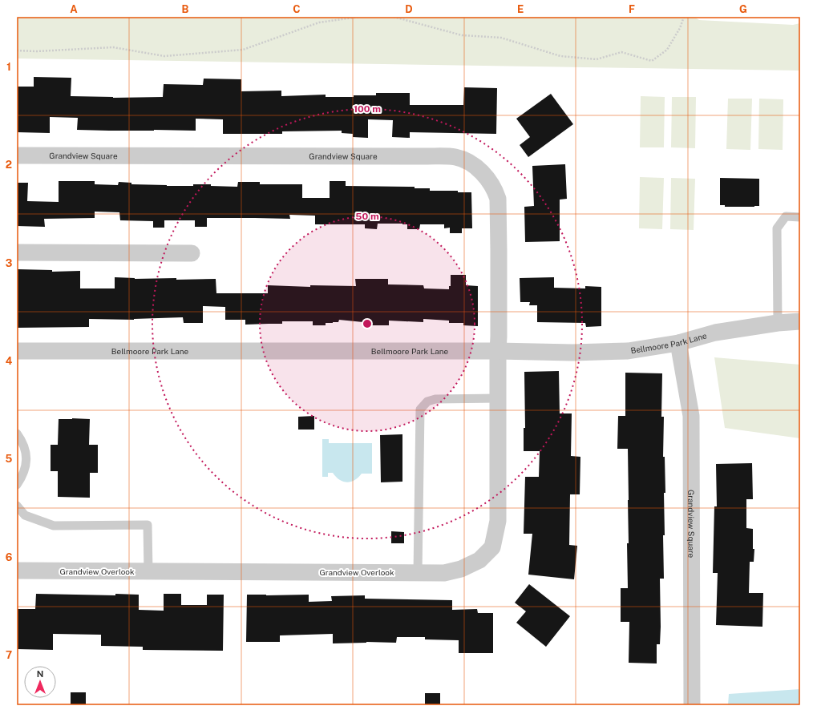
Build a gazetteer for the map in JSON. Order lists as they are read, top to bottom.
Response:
{
  "streets": {
    "street": ["Grandview Square", "Bellmoore Park Lane", "Grandview Overlook"]
  },
  "crossings": [
    ["Grandview Square", "Bellmoore Park Lane"],
    ["Grandview Square", "Grandview Overlook"],
    ["Bellmoore Park Lane", "Grandview Overlook"]
  ],
  "north": "top",
  "grid": {
    "columns": [
      "A",
      "B",
      "C",
      "D",
      "E",
      "F",
      "G"
    ],
    "rows": [
      "1",
      "2",
      "3",
      "4",
      "5",
      "6",
      "7"
    ]
  },
  "rings": ["100 m", "50 m"]
}
